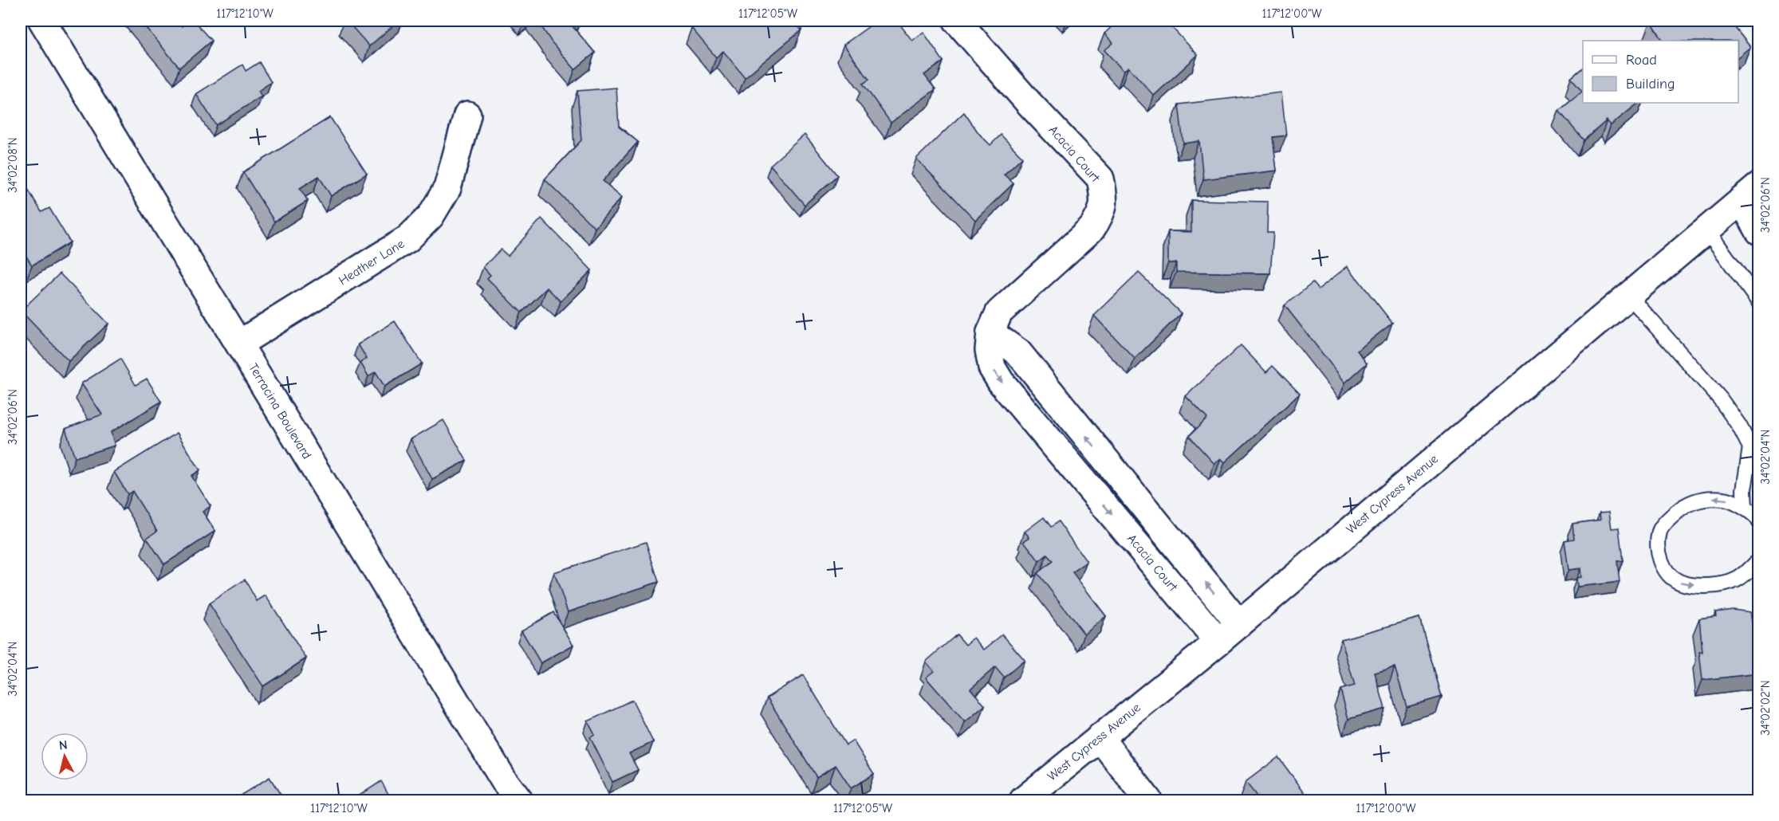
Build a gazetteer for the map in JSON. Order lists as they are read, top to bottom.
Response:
{
  "streets": {
    "main road": [
      "Acacia Court",
      "Heather Lane",
      "Terracina Boulevard",
      "West Cypress Avenue"
    ]
  },
  "crossings": [
    ["Acacia Court", "West Cypress Avenue"],
    ["Heather Lane", "Terracina Boulevard"]
  ],
  "legend": ["Road", "Building"],
  "north": "top",
  "coordinates": [
    "117°12'10\"W",
    "117°12'05\"W",
    "117°12'00\"W",
    "34°02'08\"N",
    "34°02'06\"N",
    "34°02'04\"N",
    "34°02'02\"N"
  ]
}
